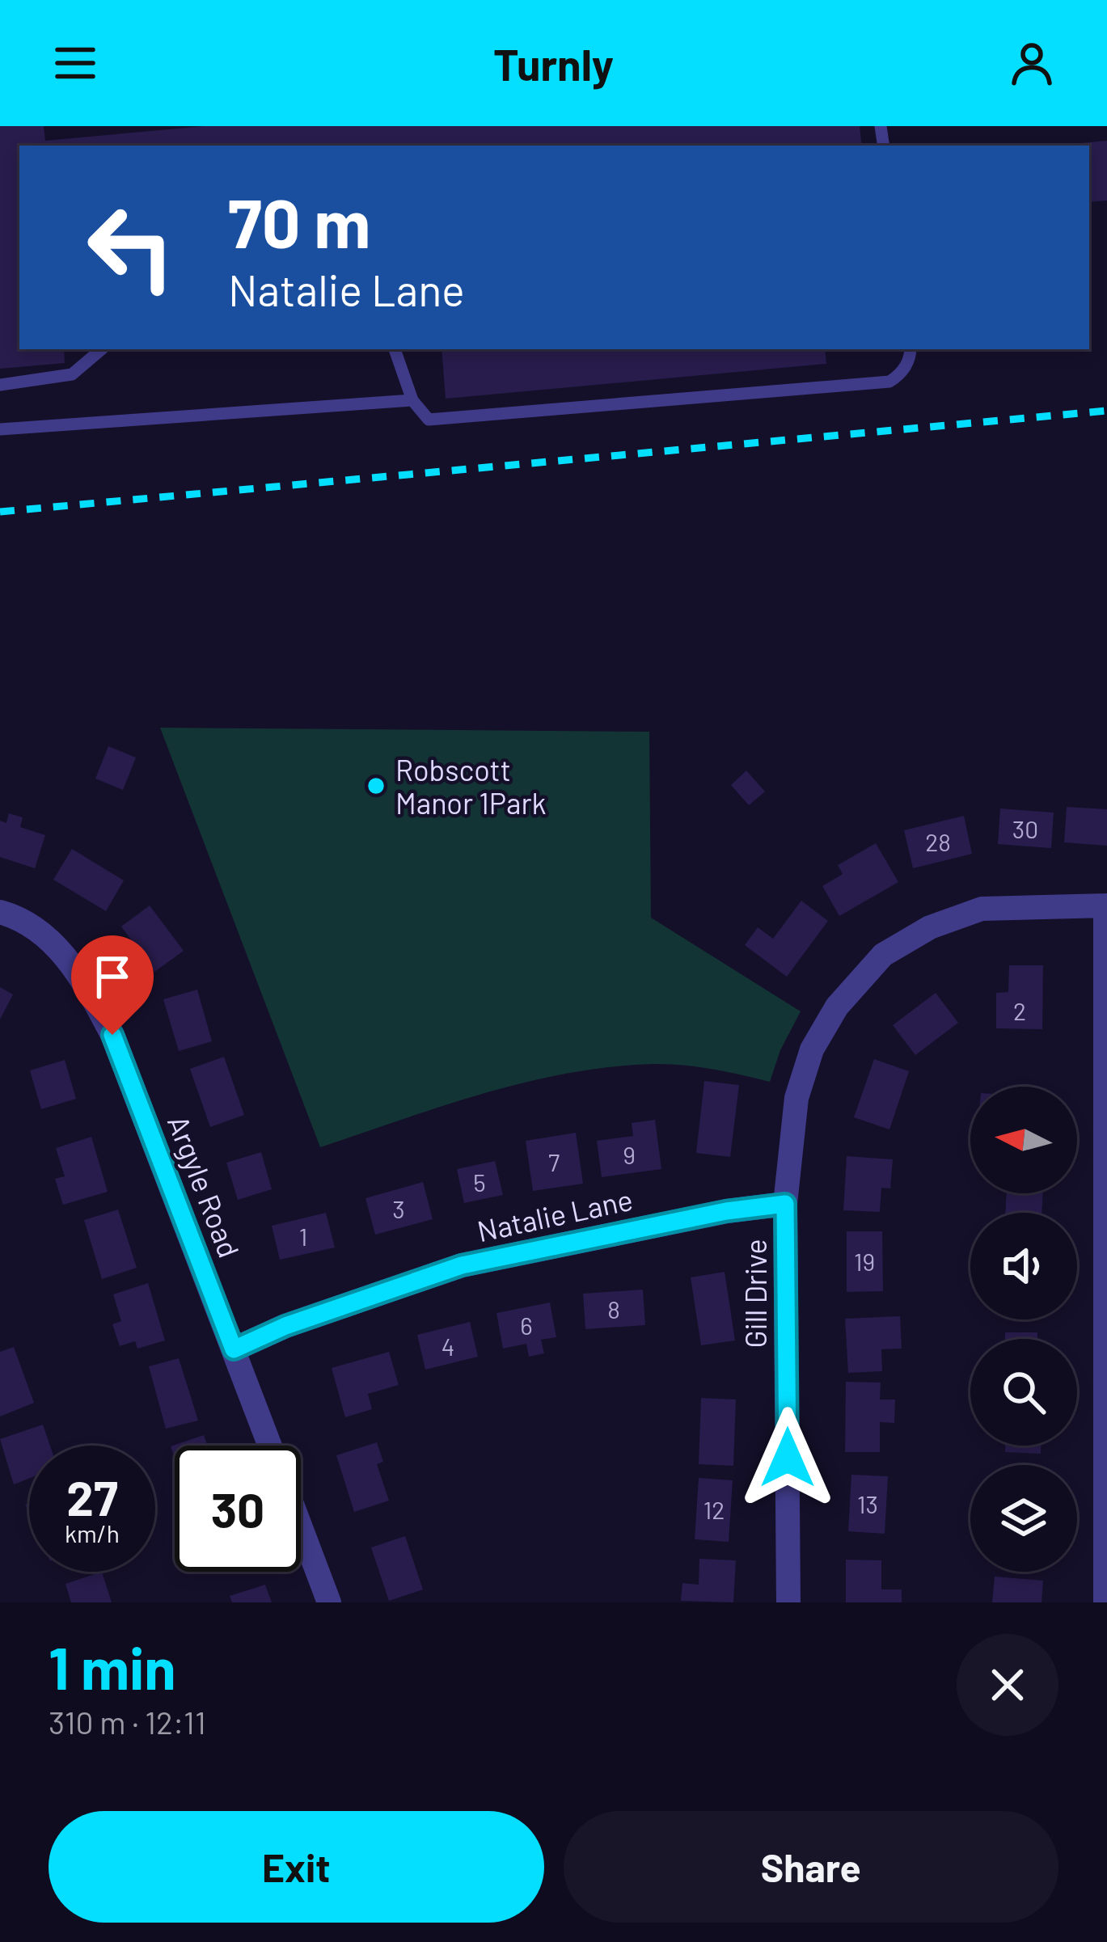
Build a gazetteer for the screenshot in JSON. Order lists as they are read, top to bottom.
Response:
{
  "streets": {
    "street": ["Argyle Road", "Natalie Lane", "Gill Drive"]
  },
  "crossings": [
    ["Argyle Road", "Natalie Lane"],
    ["Natalie Lane", "Gill Drive"]
  ],
  "places": ["Robscott Manor 1Park"],
  "house_numbers": [
    "30",
    "28",
    "2",
    "9",
    "7",
    "5",
    "3",
    "1",
    "19",
    "8",
    "6",
    "4",
    "13",
    "12"
  ],
  "north": "left",
  "page": {
    "header": "Turnly",
    "turn": ["70 m", "Natalie Lane"],
    "speed": "27 km/h",
    "limit": "30",
    "heading": ["1 min", "310 m · 12:11"],
    "buttons": ["Exit", "Share"]
  }
}
